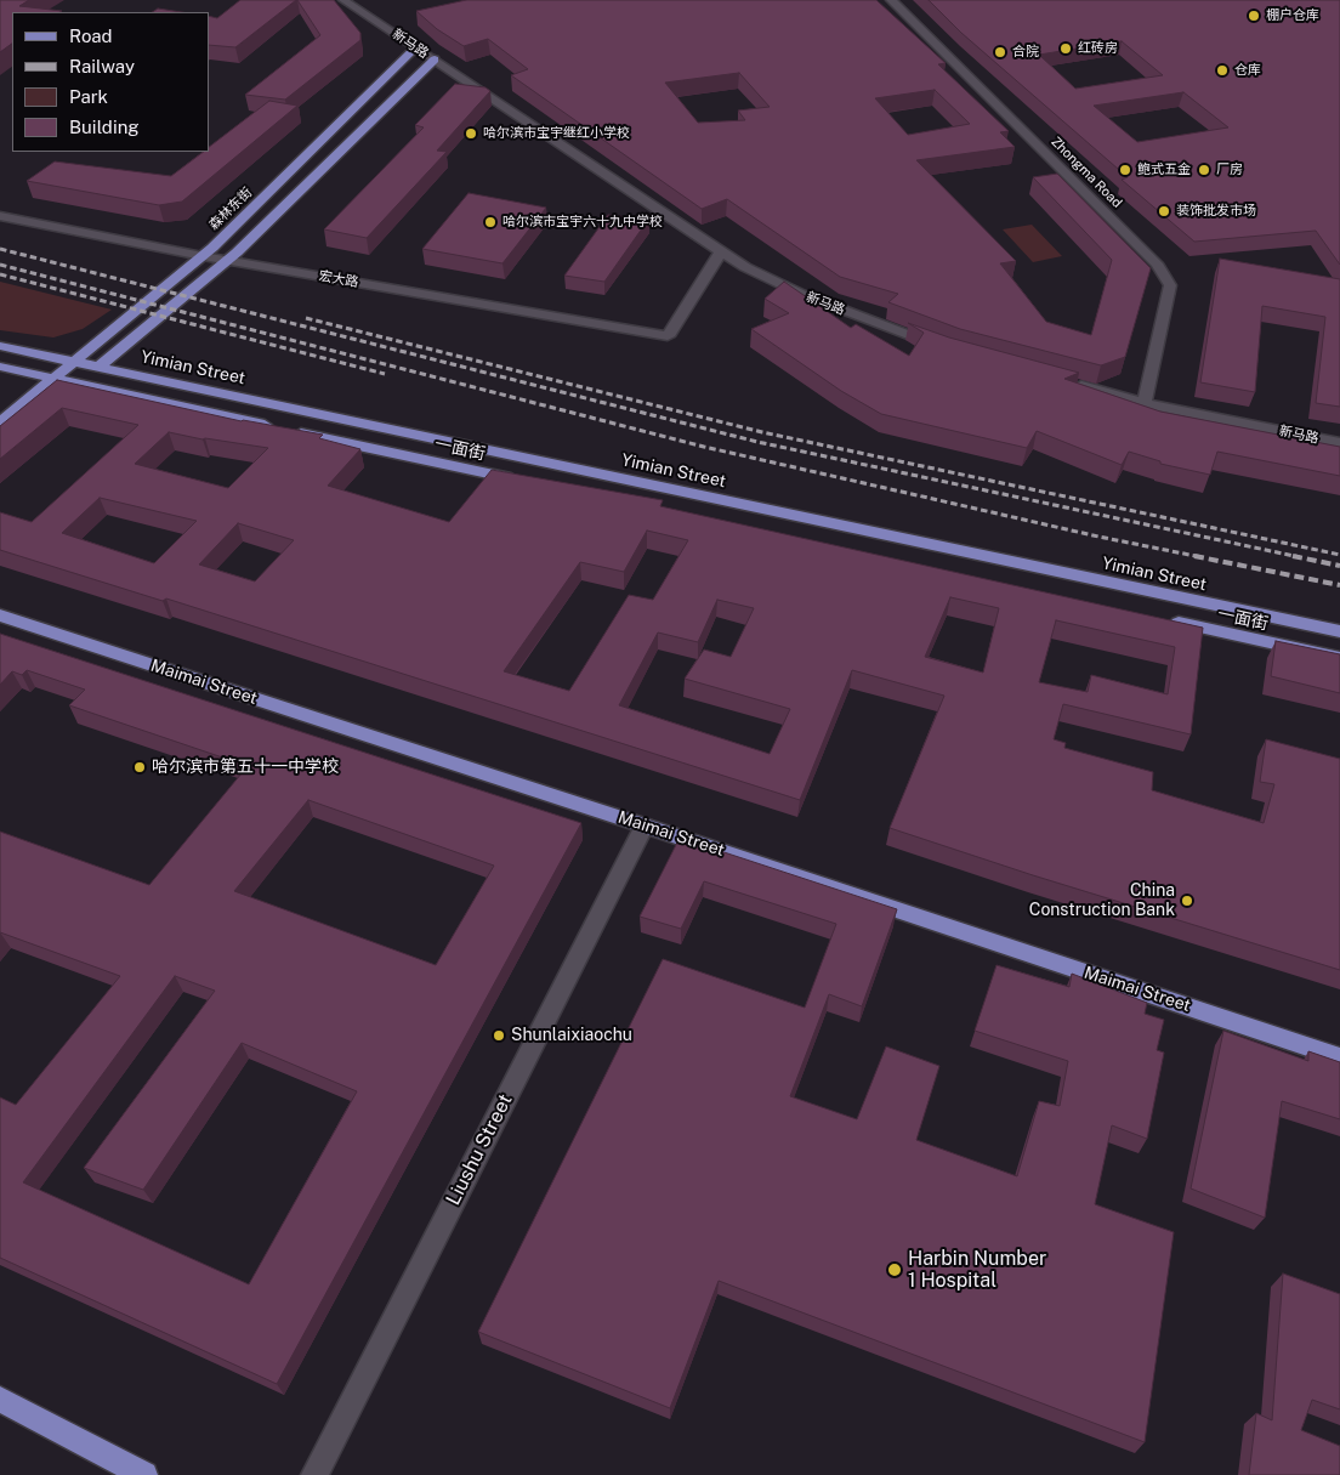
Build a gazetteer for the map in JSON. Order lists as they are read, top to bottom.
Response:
{
  "streets": {
    "main road": [
      "森林东街",
      "Yimian Street",
      "一面街",
      "Maimai Street"
    ],
    "street": [
      "新马路",
      "Zhongma Road",
      "宏大路",
      "Liushu Street"
    ]
  },
  "crossings": [
    ["新马路", "Zhongma Road"],
    ["新马路", "森林东街"],
    ["新马路", "宏大路"],
    ["森林东街", "宏大路"],
    ["森林东街", "Yimian Street"],
    ["森林东街", "一面街"],
    ["Maimai Street", "Liushu Street"]
  ],
  "places": [
    "棚户仓库",
    "红砖房",
    "合院",
    "仓库",
    "哈尔滨市宝宇继红小学校",
    "鲍式五金",
    "厂房",
    "装饰批发市场",
    "哈尔滨市宝宇六十九中学校",
    "哈尔滨市第五十一中学校",
    "China Construction Bank",
    "Shunlaixiaochu",
    "Harbin Number 1 Hospital"
  ],
  "legend": [
    "Road",
    "Railway",
    "Park",
    "Building"
  ]
}
